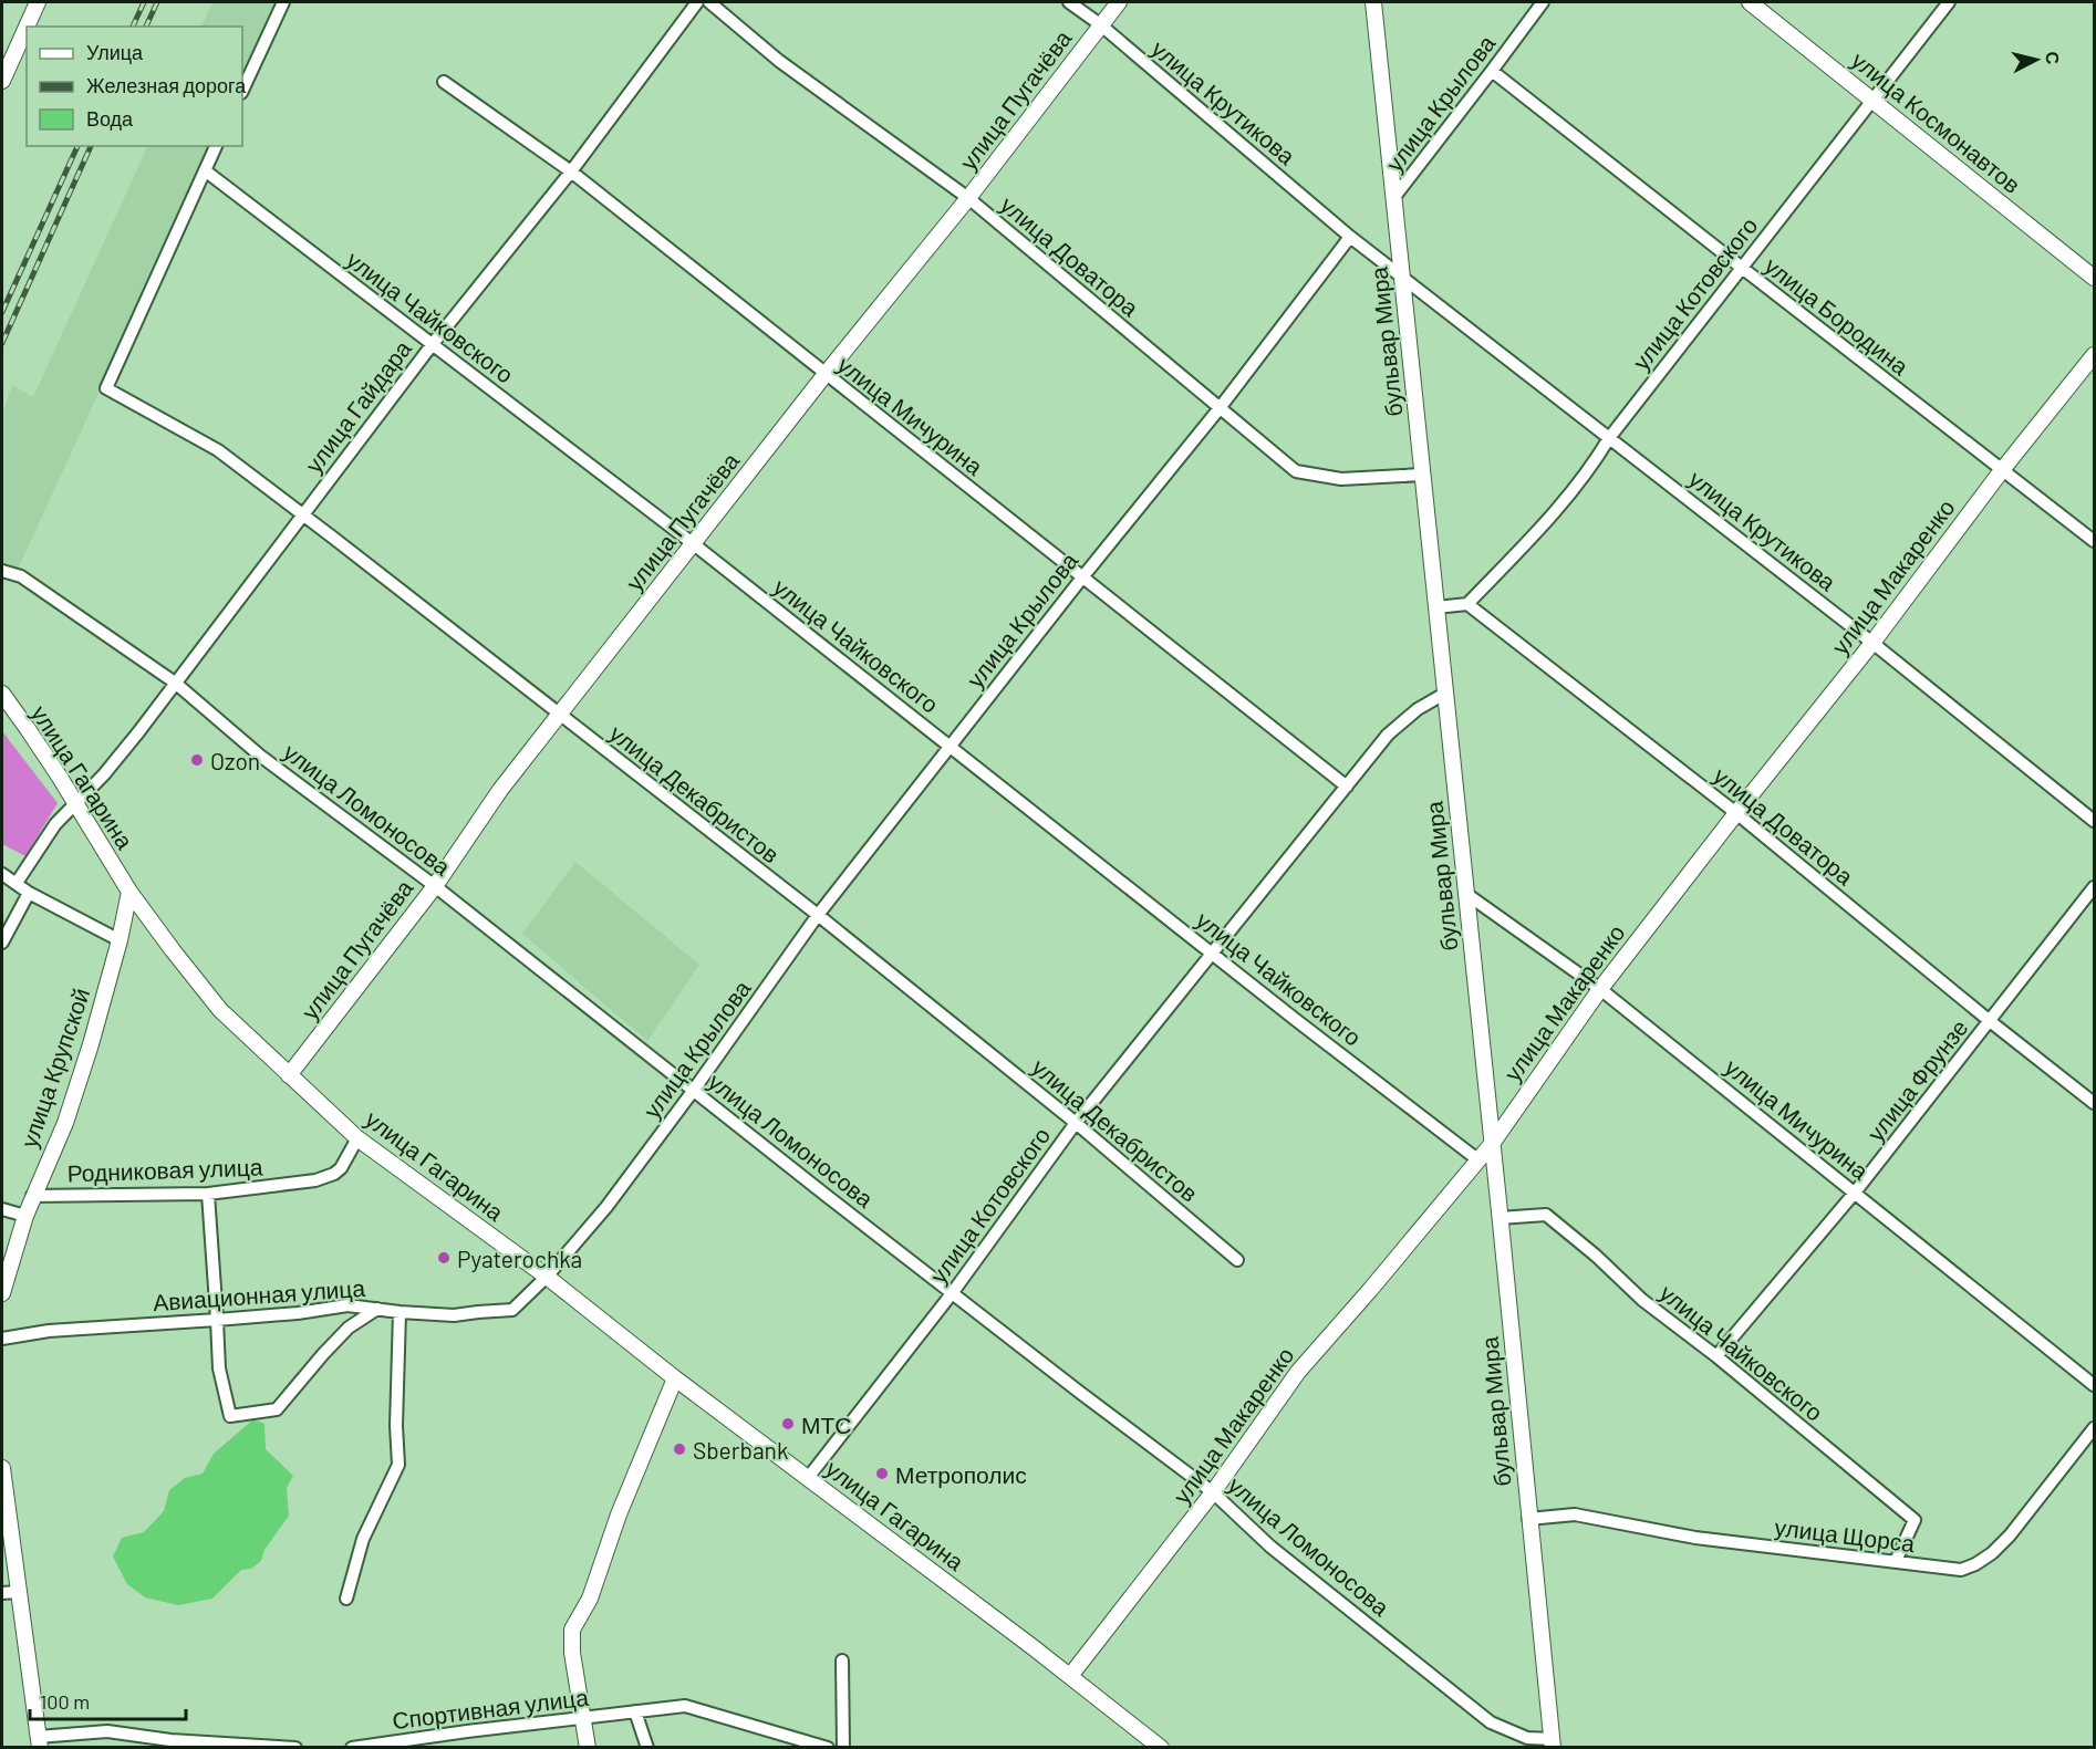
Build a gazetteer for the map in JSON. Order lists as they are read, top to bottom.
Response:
{
  "streets": {
    "street": [
      "улица Пугачёва",
      "улица Крутикова",
      "улица Крылова",
      "улица Космонавтов",
      "улица Доватора",
      "улица Котовского",
      "улица Бородина",
      "улица Чайковского",
      "бульвар Мира",
      "улица Гайдара",
      "улица Мичурина",
      "улица Макаренко",
      "улица Гагарина",
      "улица Декабристов",
      "улица Ломоносова",
      "улица Крупской",
      "улица Фрунзе",
      "Родниковая улица",
      "Авиационная улица",
      "улица Щорса",
      "Спортивная улица"
    ]
  },
  "crossings": [
    ["улица Пугачёва", "улица Крутикова"],
    ["улица Пугачёва", "улица Доватора"],
    ["улица Пугачёва", "улица Чайковского"],
    ["улица Пугачёва", "улица Мичурина"],
    ["улица Пугачёва", "улица Гагарина"],
    ["улица Пугачёва", "улица Декабристов"],
    ["улица Пугачёва", "улица Ломоносова"],
    ["улица Крутикова", "улица Крылова"],
    ["улица Крутикова", "улица Котовского"],
    ["улица Крутикова", "бульвар Мира"],
    ["улица Крутикова", "улица Макаренко"],
    ["улица Крылова", "улица Доватора"],
    ["улица Крылова", "улица Бородина"],
    ["улица Крылова", "улица Чайковского"],
    ["улица Крылова", "бульвар Мира"],
    ["улица Крылова", "улица Мичурина"],
    ["улица Крылова", "улица Гагарина"],
    ["улица Крылова", "улица Декабристов"],
    ["улица Крылова", "улица Ломоносова"],
    ["улица Крылова", "Авиационная улица"],
    ["улица Космонавтов", "улица Котовского"],
    ["улица Доватора", "улица Котовского"],
    ["улица Доватора", "бульвар Мира"],
    ["улица Доватора", "улица Макаренко"],
    ["улица Доватора", "улица Фрунзе"],
    ["улица Котовского", "улица Бородина"],
    ["улица Котовского", "улица Чайковского"],
    ["улица Котовского", "бульвар Мира"],
    ["улица Котовского", "улица Мичурина"],
    ["улица Котовского", "улица Гагарина"],
    ["улица Котовского", "улица Декабристов"],
    ["улица Котовского", "улица Ломоносова"],
    ["улица Бородина", "улица Макаренко"],
    ["улица Чайковского", "бульвар Мира"],
    ["улица Чайковского", "улица Гайдара"],
    ["улица Чайковского", "улица Макаренко"],
    ["улица Чайковского", "улица Декабристов"],
    ["улица Чайковского", "улица Фрунзе"],
    ["улица Чайковского", "улица Щорса"],
    ["бульвар Мира", "улица Мичурина"],
    ["бульвар Мира", "улица Макаренко"],
    ["бульвар Мира", "улица Ломоносова"],
    ["бульвар Мира", "улица Щорса"],
    ["улица Гайдара", "улица Мичурина"],
    ["улица Гайдара", "улица Гагарина"],
    ["улица Гайдара", "улица Декабристов"],
    ["улица Гайдара", "улица Ломоносова"],
    ["улица Мичурина", "улица Макаренко"],
    ["улица Мичурина", "улица Фрунзе"],
    ["улица Макаренко", "улица Гагарина"],
    ["улица Макаренко", "улица Ломоносова"],
    ["улица Гагарина", "улица Крупской"],
    ["улица Гагарина", "Родниковая улица"],
    ["улица Гагарина", "Авиационная улица"],
    ["улица Крупской", "Родниковая улица"]
  ],
  "places": [
    "Ozon",
    "Pyaterochka",
    "МТС",
    "Sberbank",
    "Метрополис"
  ],
  "legend": ["Улица", "Железная дорога", "Вода"],
  "scale_bar": "100 m",
  "north": "right"
}
